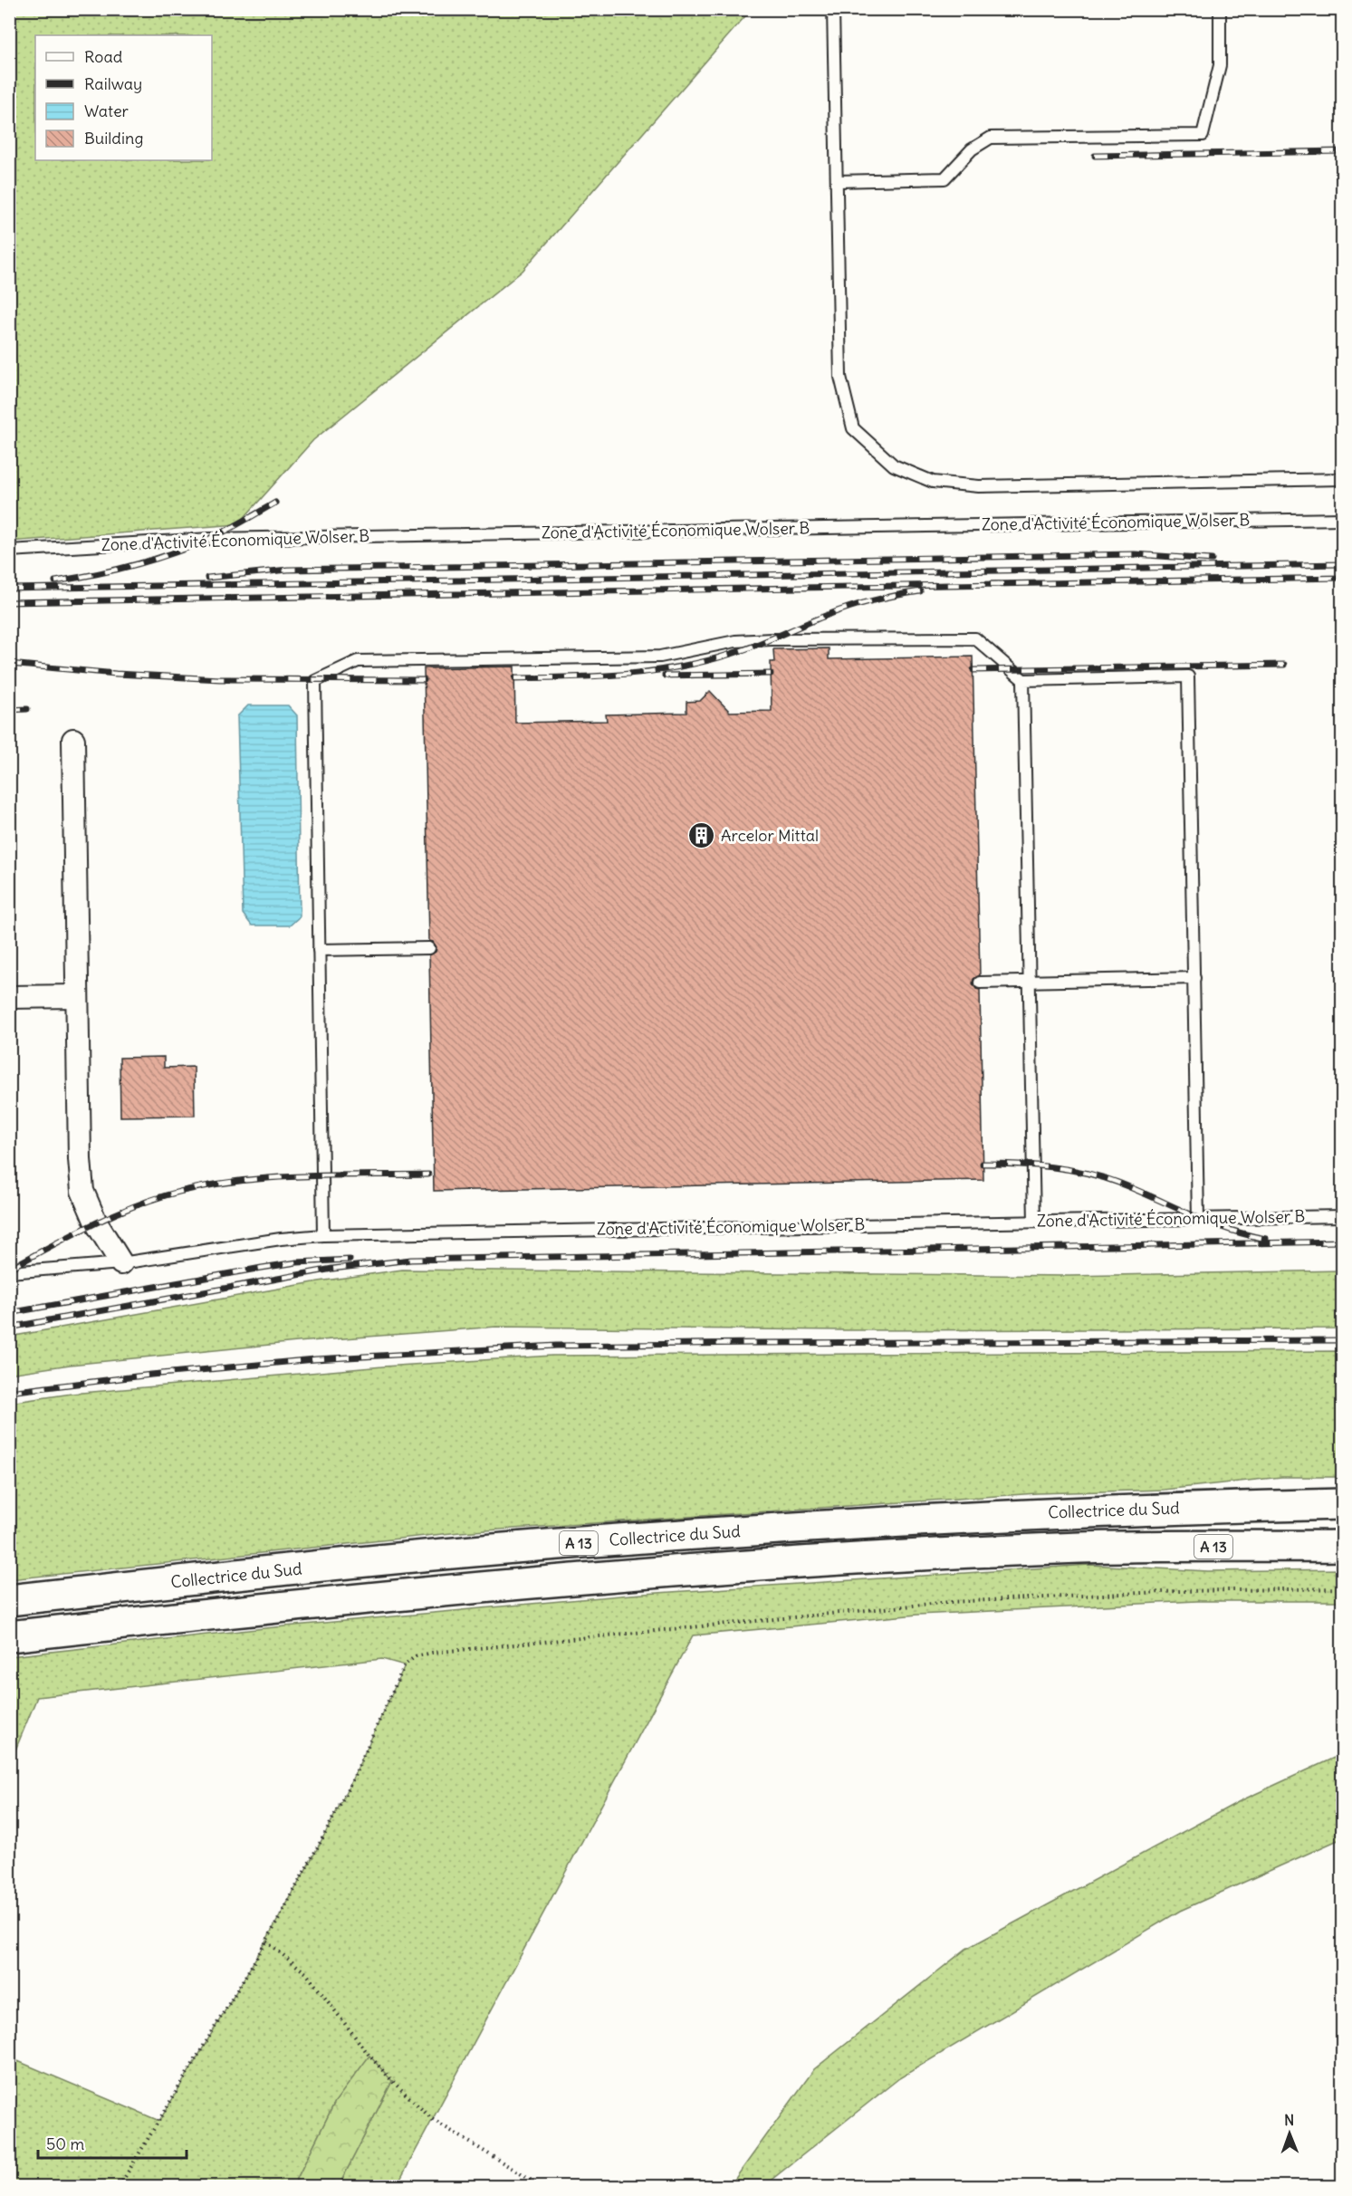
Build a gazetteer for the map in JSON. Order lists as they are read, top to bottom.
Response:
{
  "streets": {
    "highway": ["Collectrice du Sud", "A 13"],
    "lane": ["Zone d'Activité Économique Wolser B"]
  },
  "places": {
    "building": ["Arcelor Mittal"]
  },
  "legend": [
    "Road",
    "Railway",
    "Water",
    "Building"
  ],
  "scale_bar": "50 m",
  "north": "top"
}
